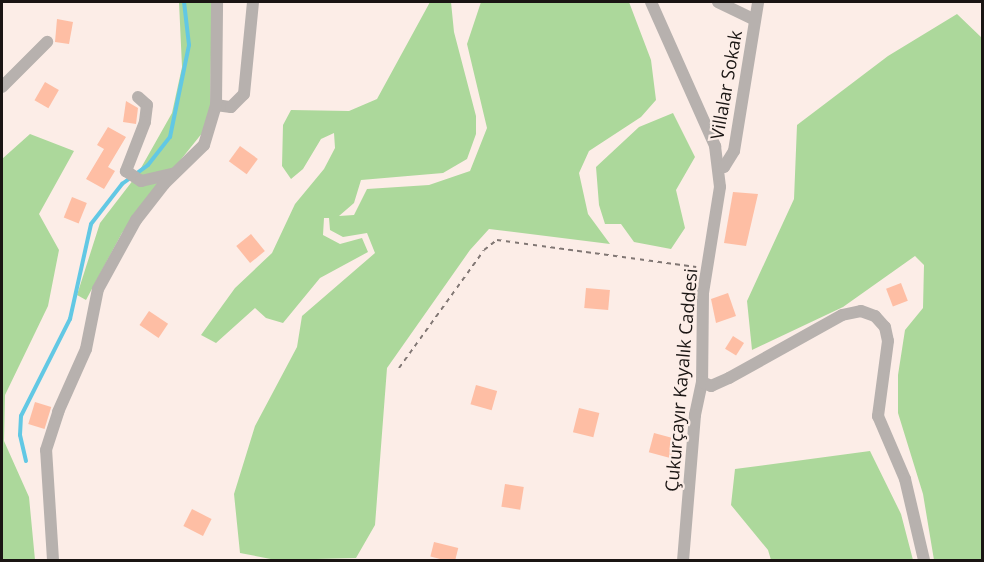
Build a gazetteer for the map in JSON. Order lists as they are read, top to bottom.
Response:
{
  "streets": {
    "street": ["Villalar Sokak", "Çukurçayır Kayalık Caddesi"]
  },
  "crossings": [
    ["Villalar Sokak", "Çukurçayır Kayalık Caddesi"]
  ]
}
